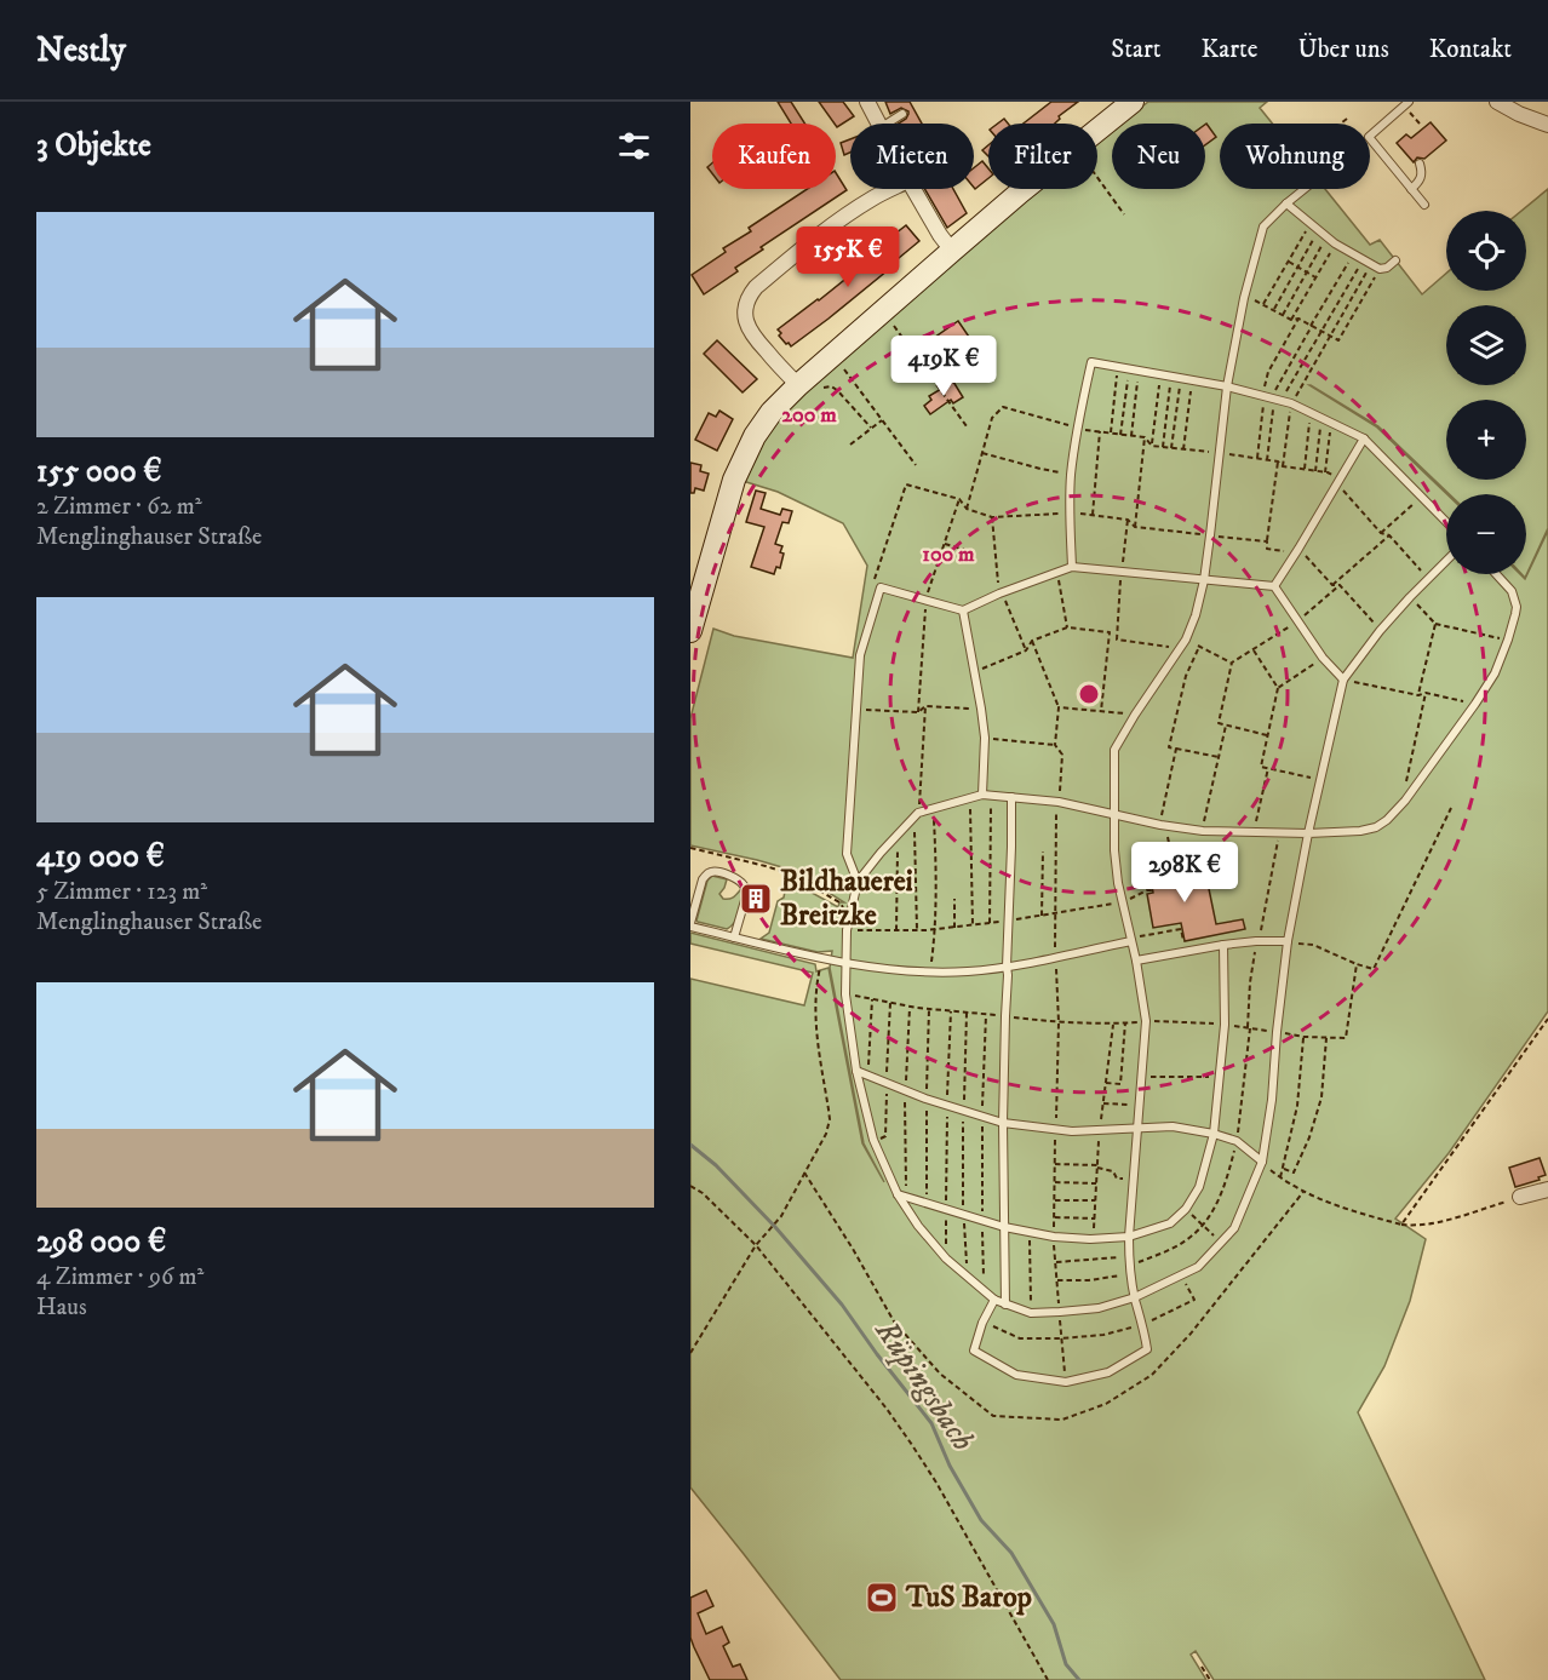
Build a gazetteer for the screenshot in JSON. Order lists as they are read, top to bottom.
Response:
{
  "water": ["Rüpingsbach"],
  "places": {
    "building": ["Bildhauerei Breitzke"],
    "sports": ["TuS Barop"]
  },
  "page": {
    "header": "Nestly",
    "nav": [
      "Start",
      "Karte",
      "Über uns",
      "Kontakt"
    ],
    "heading": "3 Objekte",
    "chip": [
      "Kaufen",
      "Mieten",
      "Filter",
      "Neu",
      "Wohnung"
    ],
    "list": [
      {
        "name": "155 000 €",
        "note": "2 Zimmer · 62 m² · Menglinghauser Straße"
      },
      {
        "name": "419 000 €",
        "note": "5 Zimmer · 123 m² · Menglinghauser Straße"
      },
      {
        "name": "298 000 €",
        "note": "4 Zimmer · 96 m² · Haus"
      }
    ],
    "map_buttons": ["+", "−"],
    "price": ["155K €", "419K €", "298K €"]
  },
  "rings": ["200 m", "100 m"]
}
